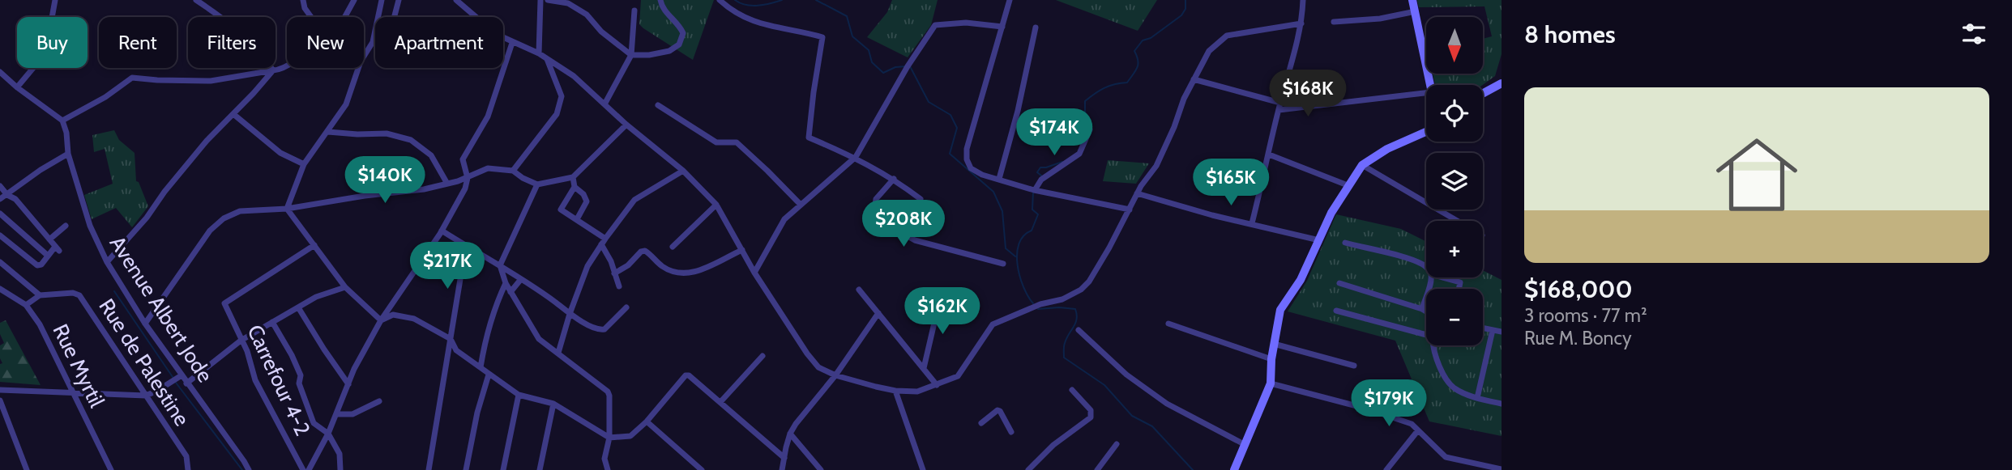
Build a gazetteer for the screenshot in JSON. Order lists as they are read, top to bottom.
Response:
{
  "streets": {
    "street": [
      "Avenue Albert Jode",
      "Rue de Palestine",
      "Rue Myrtil",
      "Carrefour 4-2"
    ]
  },
  "north": "bottom",
  "page": {
    "heading": "8 homes",
    "map_buttons": ["+", "−"],
    "chip": [
      "Buy",
      "Rent",
      "Filters",
      "New",
      "Apartment"
    ],
    "list": [
      {
        "name": "$168,000",
        "note": "3 rooms · 77 m² · Rue M. Boncy"
      }
    ],
    "price": [
      "$168K",
      "$174K",
      "$140K",
      "$165K",
      "$208K",
      "$217K",
      "$162K",
      "$179K"
    ]
  }
}
